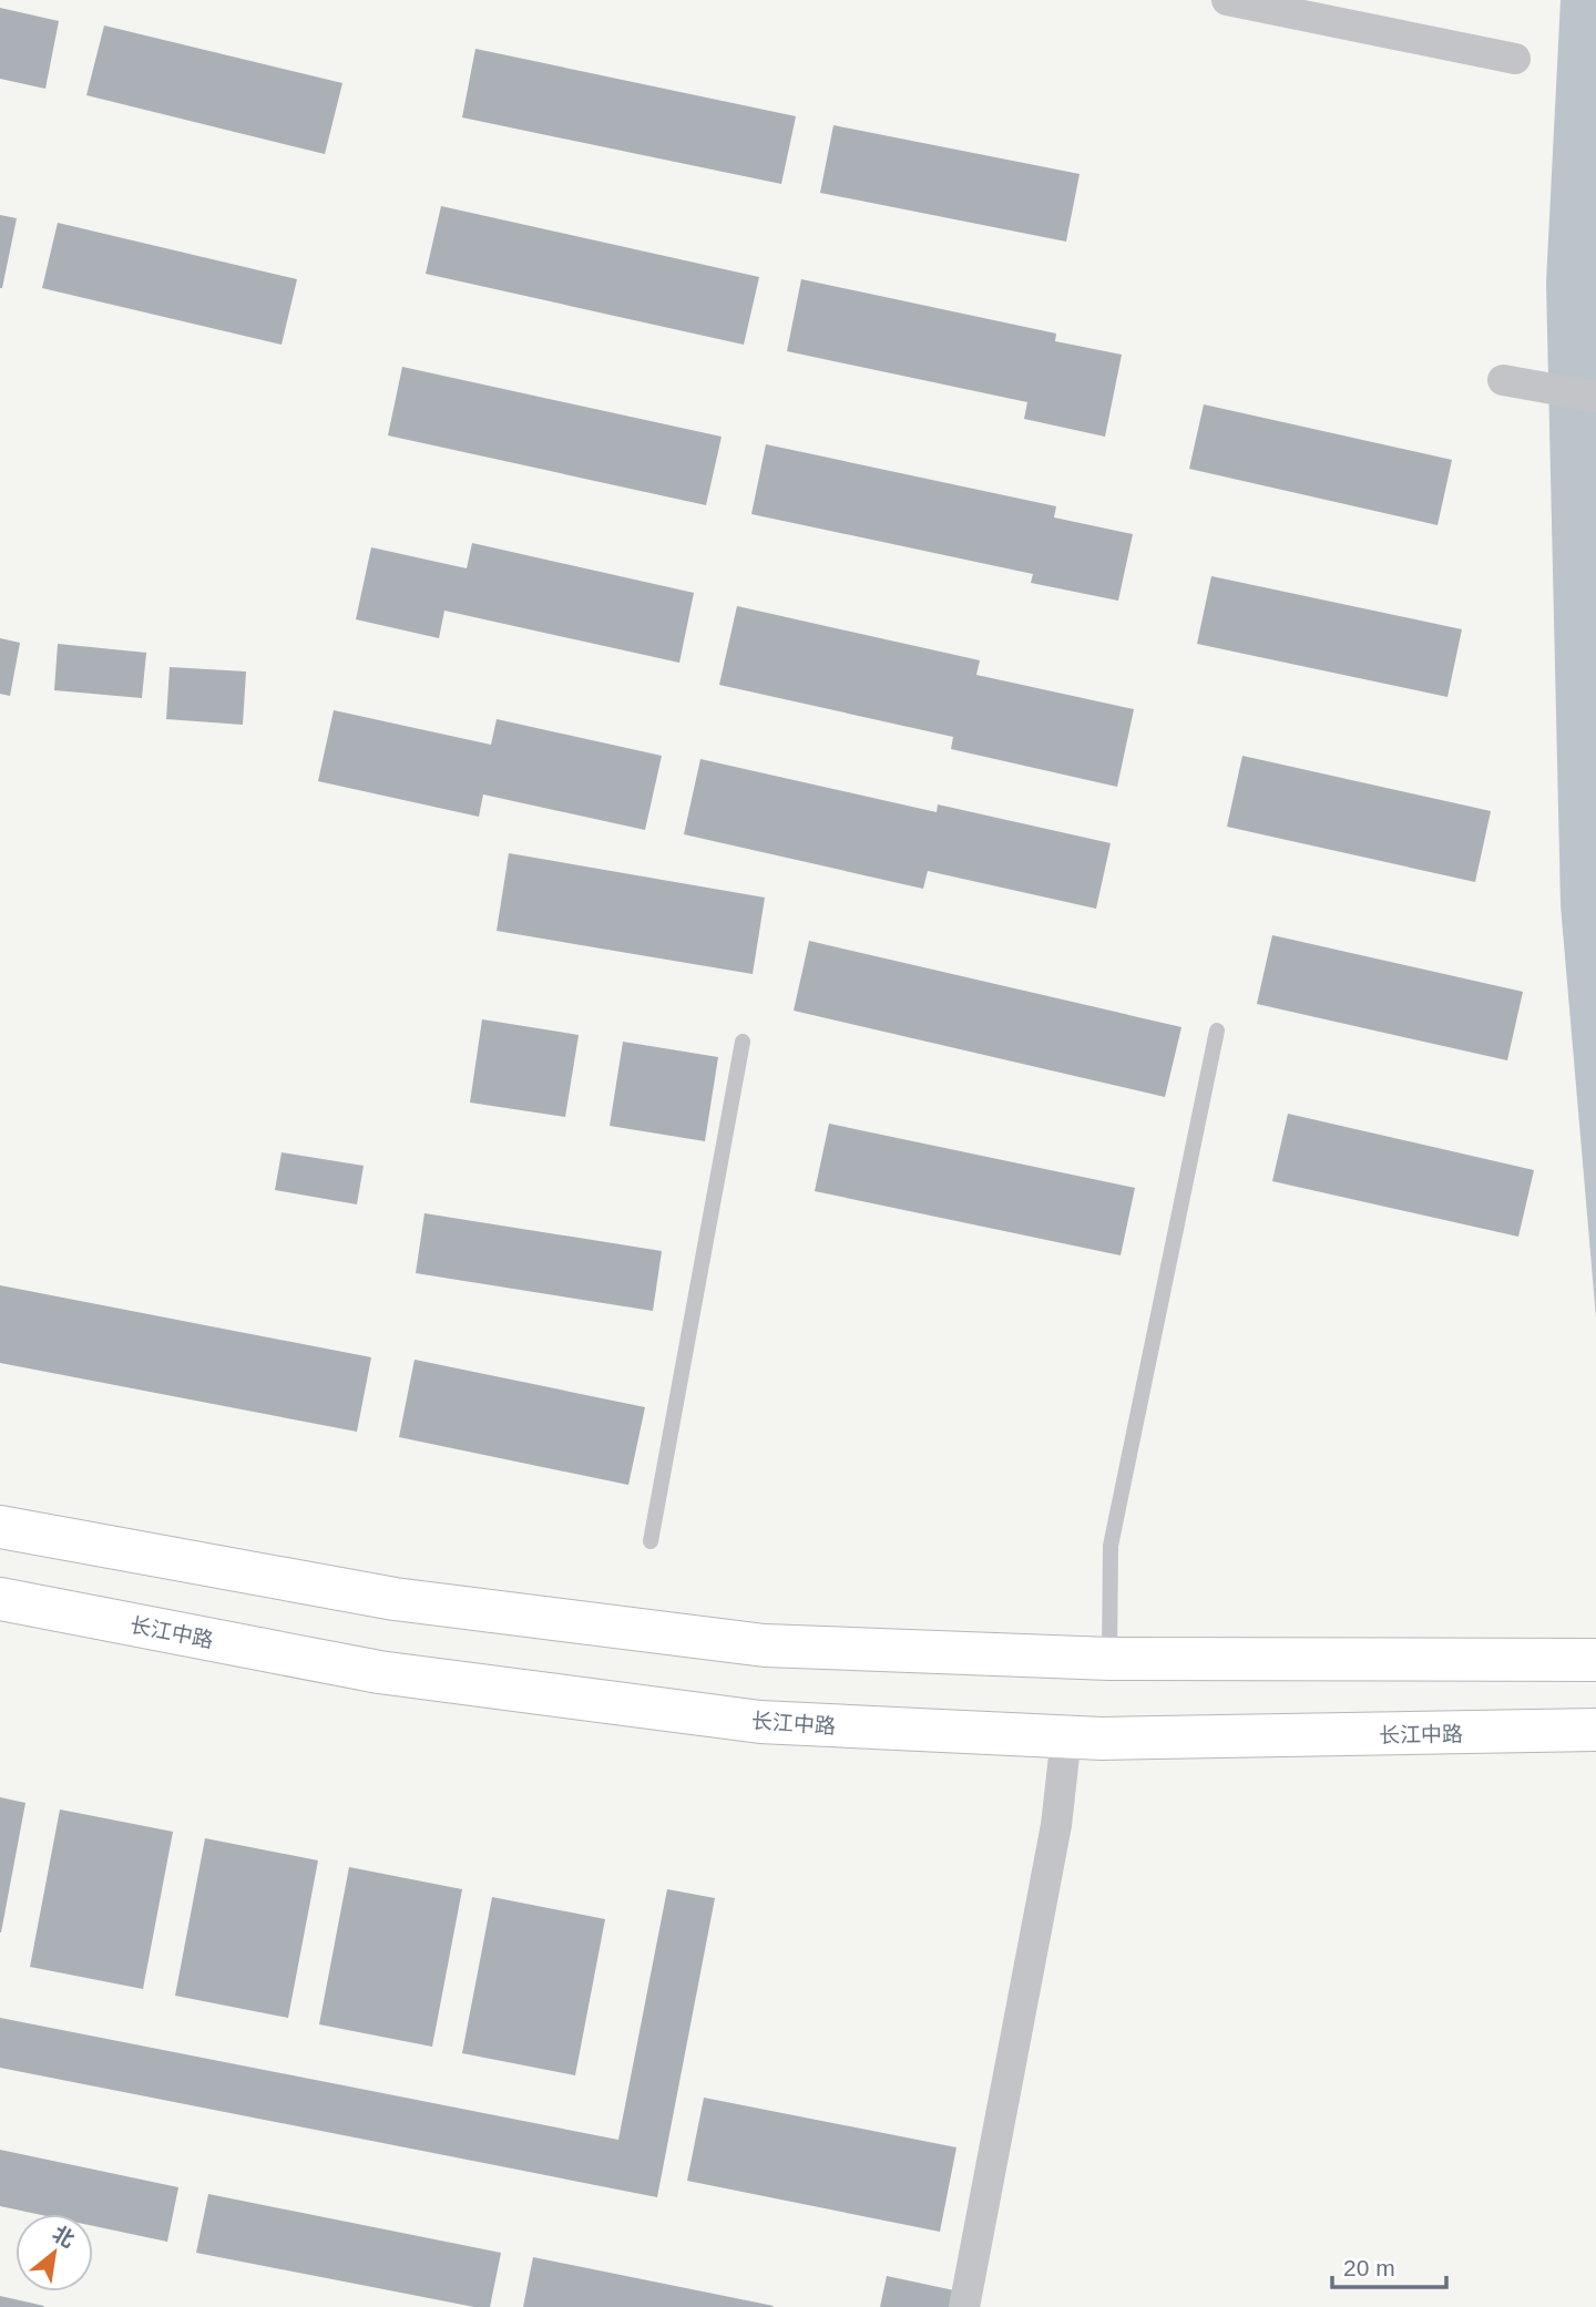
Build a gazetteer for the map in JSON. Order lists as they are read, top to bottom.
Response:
{
  "streets": {
    "main road": ["长江中路"]
  },
  "scale_bar": "20 m",
  "north": "top right"
}
